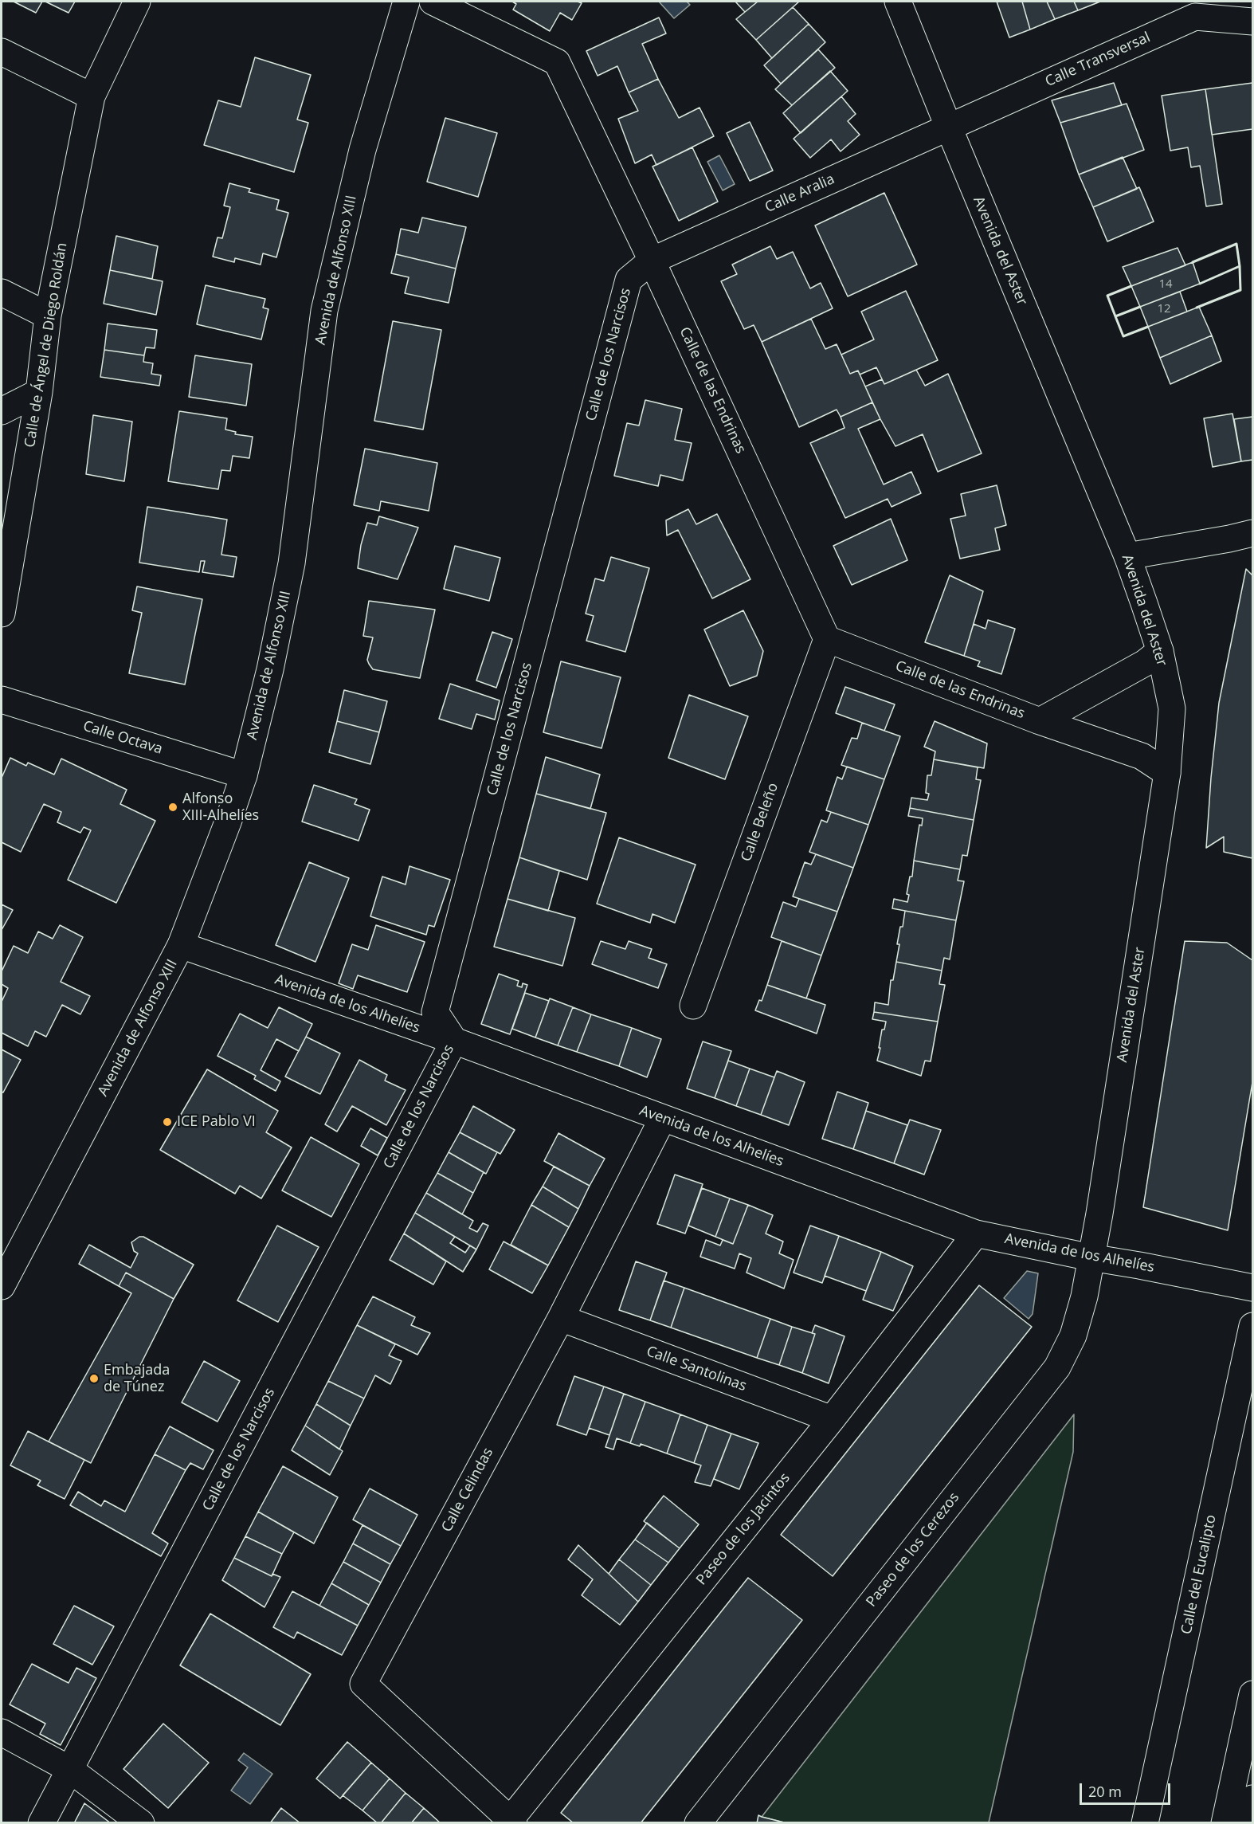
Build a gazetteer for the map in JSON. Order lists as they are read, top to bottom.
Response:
{
  "streets": {
    "main road": [
      "Calle Transversal",
      "Calle Aralia",
      "Avenida del Aster",
      "Avenida de Alfonso XIII",
      "Calle de Ángel de Diego Roldán",
      "Calle de los Narcisos",
      "Calle de las Endrinas",
      "Calle Octava",
      "Calle Beleño",
      "Avenida de los Alhelíes",
      "Calle Santolinas",
      "Calle Celindas",
      "Paseo de los Jacintos",
      "Paseo de los Cerezos",
      "Calle del Eucalipto"
    ]
  },
  "crossings": [
    ["Calle Transversal", "Calle Aralia"],
    ["Calle Transversal", "Avenida del Aster"],
    ["Calle Aralia", "Avenida del Aster"],
    ["Calle Aralia", "Calle de los Narcisos"],
    ["Calle Aralia", "Calle de las Endrinas"],
    ["Avenida del Aster", "Calle de las Endrinas"],
    ["Avenida del Aster", "Avenida de los Alhelíes"],
    ["Avenida del Aster", "Paseo de los Cerezos"],
    ["Avenida de Alfonso XIII", "Calle Octava"],
    ["Avenida de Alfonso XIII", "Avenida de los Alhelíes"],
    ["Calle de los Narcisos", "Calle de las Endrinas"],
    ["Calle de los Narcisos", "Avenida de los Alhelíes"],
    ["Calle de las Endrinas", "Calle Beleño"],
    ["Avenida de los Alhelíes", "Calle Celindas"],
    ["Avenida de los Alhelíes", "Paseo de los Jacintos"],
    ["Avenida de los Alhelíes", "Paseo de los Cerezos"],
    ["Calle Santolinas", "Calle Celindas"],
    ["Calle Santolinas", "Paseo de los Jacintos"],
    ["Calle Celindas", "Paseo de los Jacintos"]
  ],
  "places": ["Alfonso XIII-Alhelíes", "ICE Pablo VI", "Embajada de Túnez"],
  "house_numbers": ["14", "12"],
  "scale_bar": "20 m"
}
